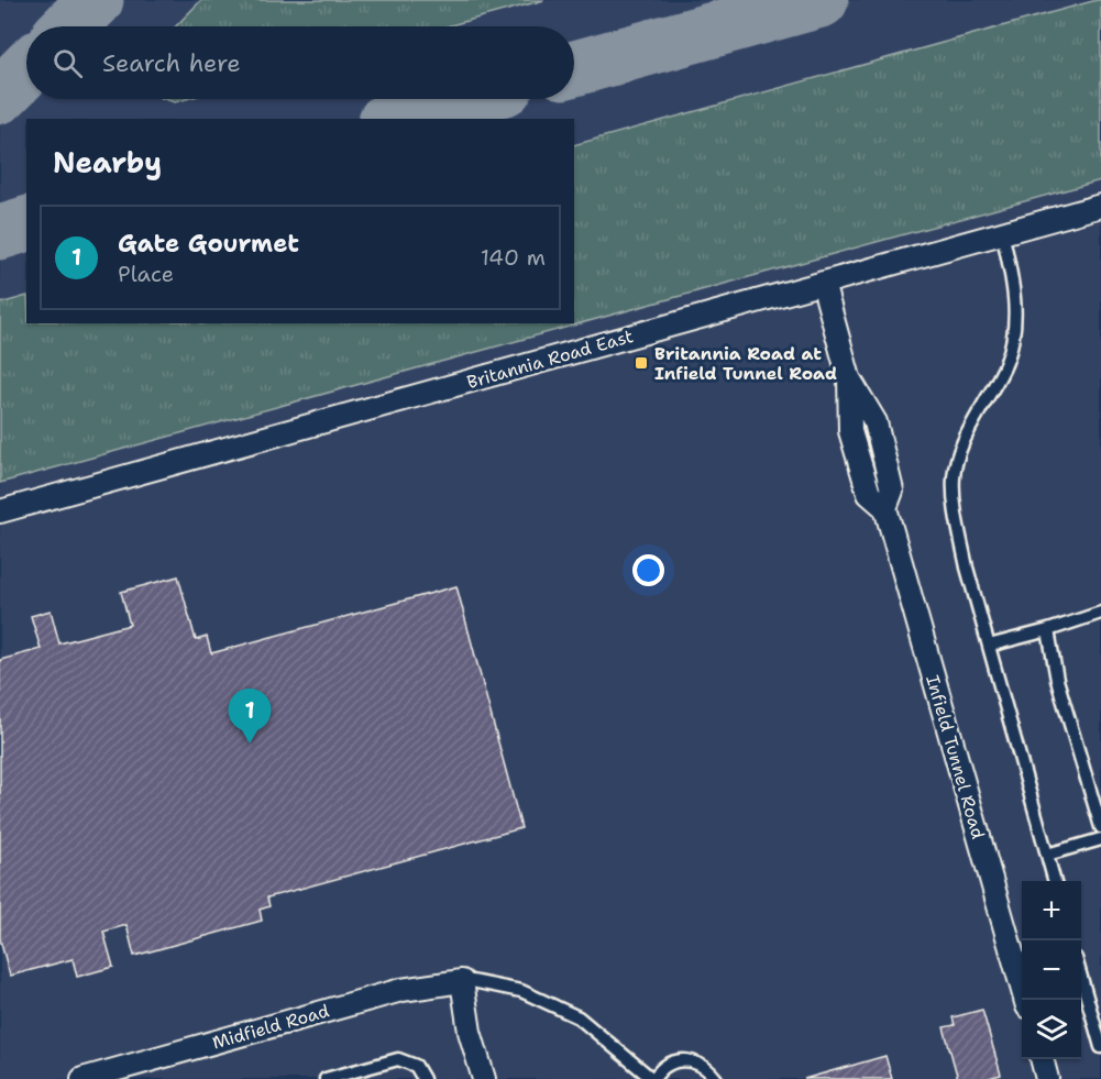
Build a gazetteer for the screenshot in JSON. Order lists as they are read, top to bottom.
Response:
{
  "streets": {
    "street": ["Britannia Road East", "Infield Tunnel Road", "Midfield Road"]
  },
  "crossings": [
    ["Britannia Road East", "Infield Tunnel Road"]
  ],
  "places": {
    "transit": ["Britannia Road at Infield Tunnel Road"]
  },
  "page": {
    "search": "Search here",
    "heading": "Nearby",
    "list": [
      {
        "mark": "1",
        "name": "Gate Gourmet",
        "note": "Place",
        "value": "140 m"
      }
    ],
    "pins": "1",
    "map_buttons": ["+", "−"]
  }
}
